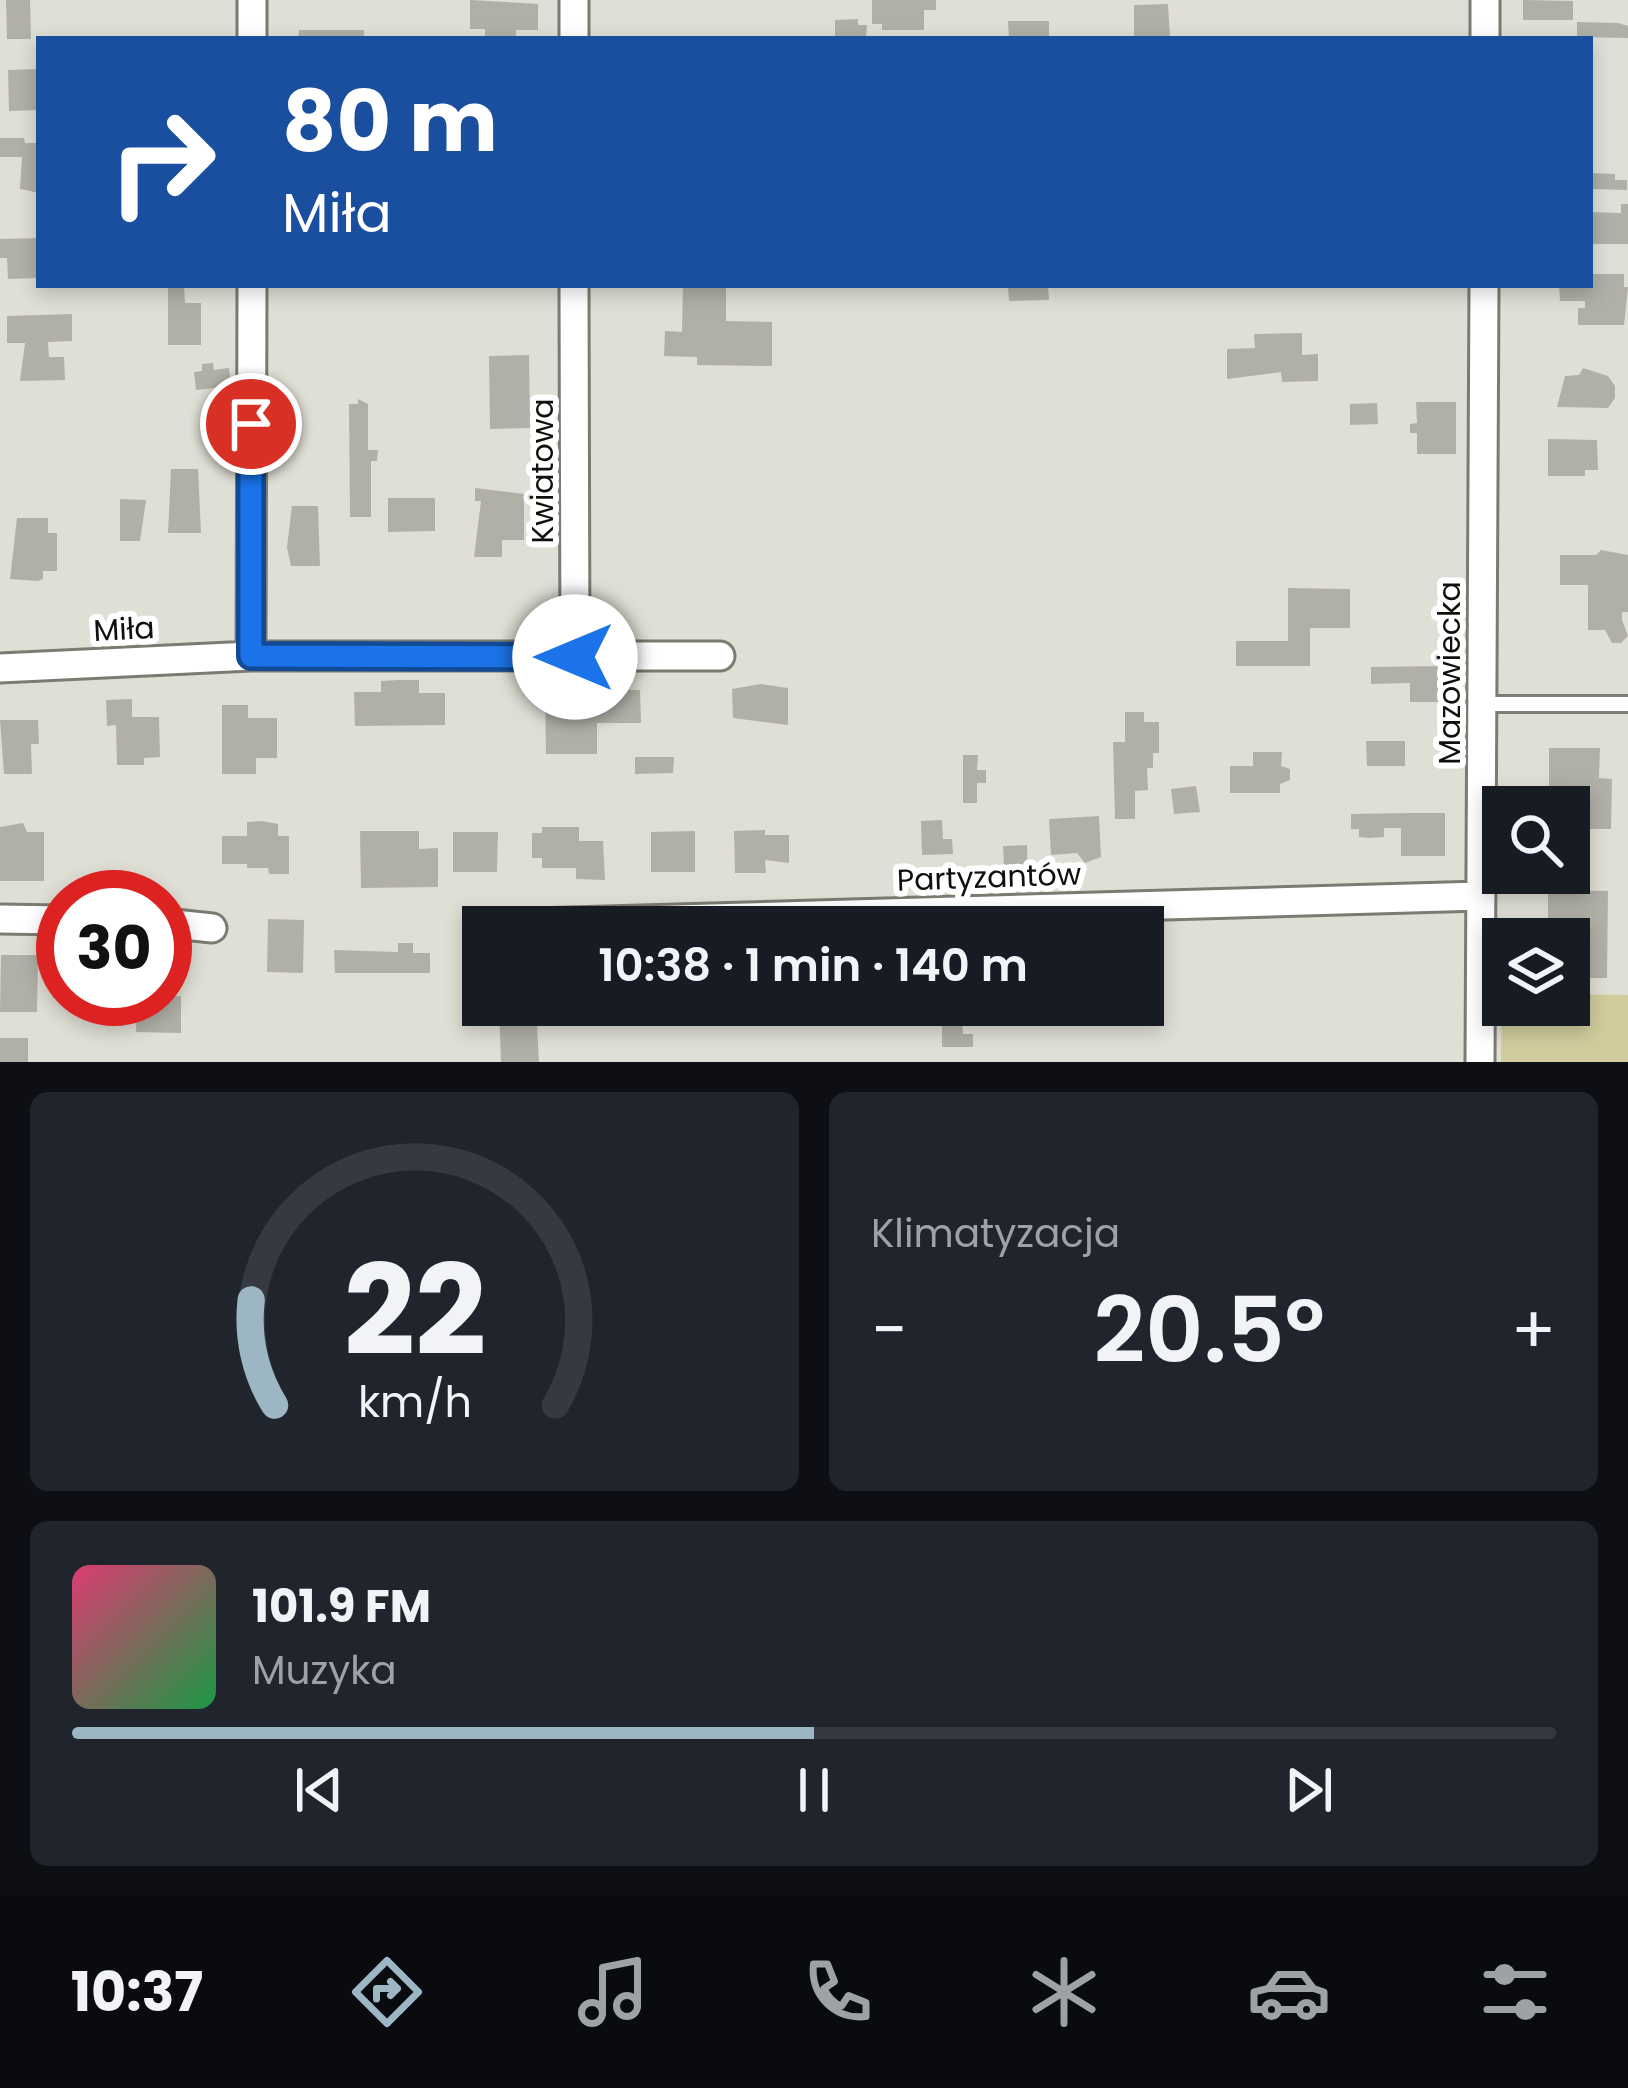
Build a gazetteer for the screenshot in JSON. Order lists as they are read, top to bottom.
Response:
{
  "streets": {
    "street": [
      "Kwiatowa",
      "Miła",
      "Mazowiecka",
      "Partyzantów"
    ]
  },
  "crossings": [
    ["Kwiatowa", "Miła"],
    ["Mazowiecka", "Partyzantów"]
  ],
  "page": {
    "turn": ["80 m", "Miła"],
    "limit": "30",
    "trip": "10:38 · 1 min · 140 m",
    "tile": "Klimatyzacja",
    "heat": ["−", "20.5°", "+"],
    "song": ["101.9 FM", "Muzyka"],
    "tabs": "10:37",
    "gauge": ["22", "km/h"]
  }
}
